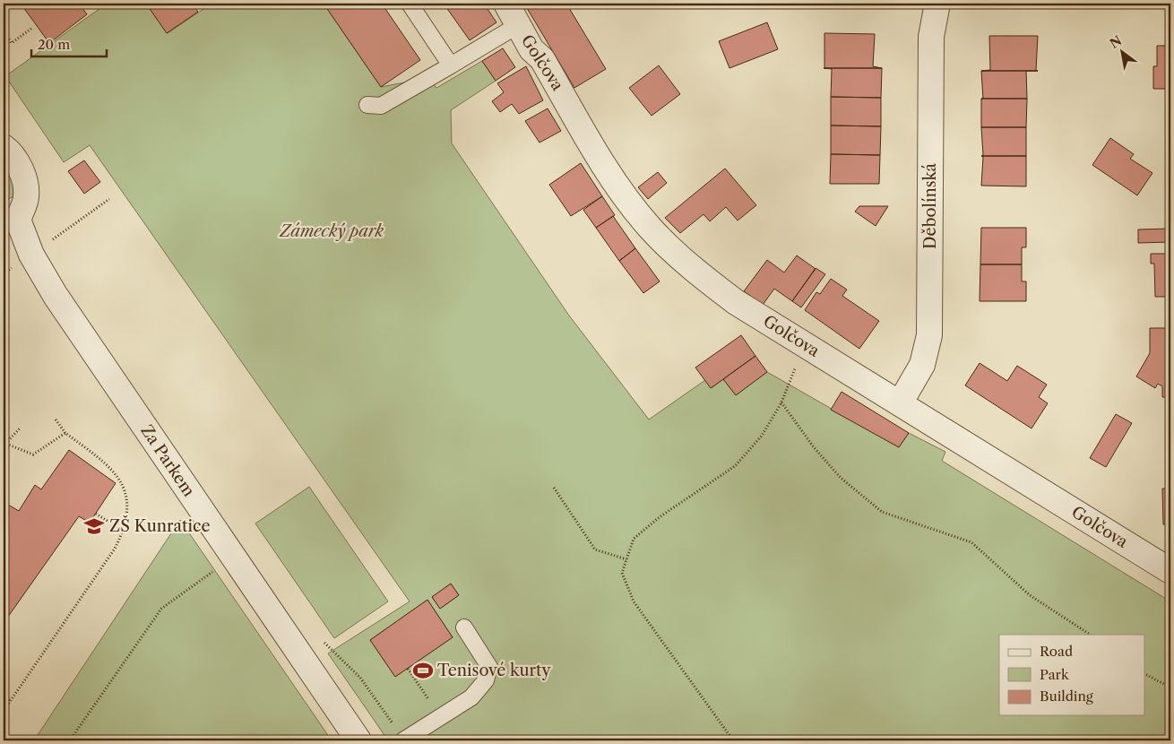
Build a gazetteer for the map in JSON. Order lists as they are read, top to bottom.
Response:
{
  "streets": {
    "street": ["Golčova", "Děbolínská", "Za Parkem"]
  },
  "crossings": [
    ["Golčova", "Děbolínská"]
  ],
  "parks": ["Zámecký park"],
  "places": {
    "school or university": ["ZŠ Kunratice"],
    "sports": ["Tenisové kurty"]
  },
  "legend": ["Road", "Park", "Building"],
  "scale_bar": "20 m",
  "north": "top left"
}
